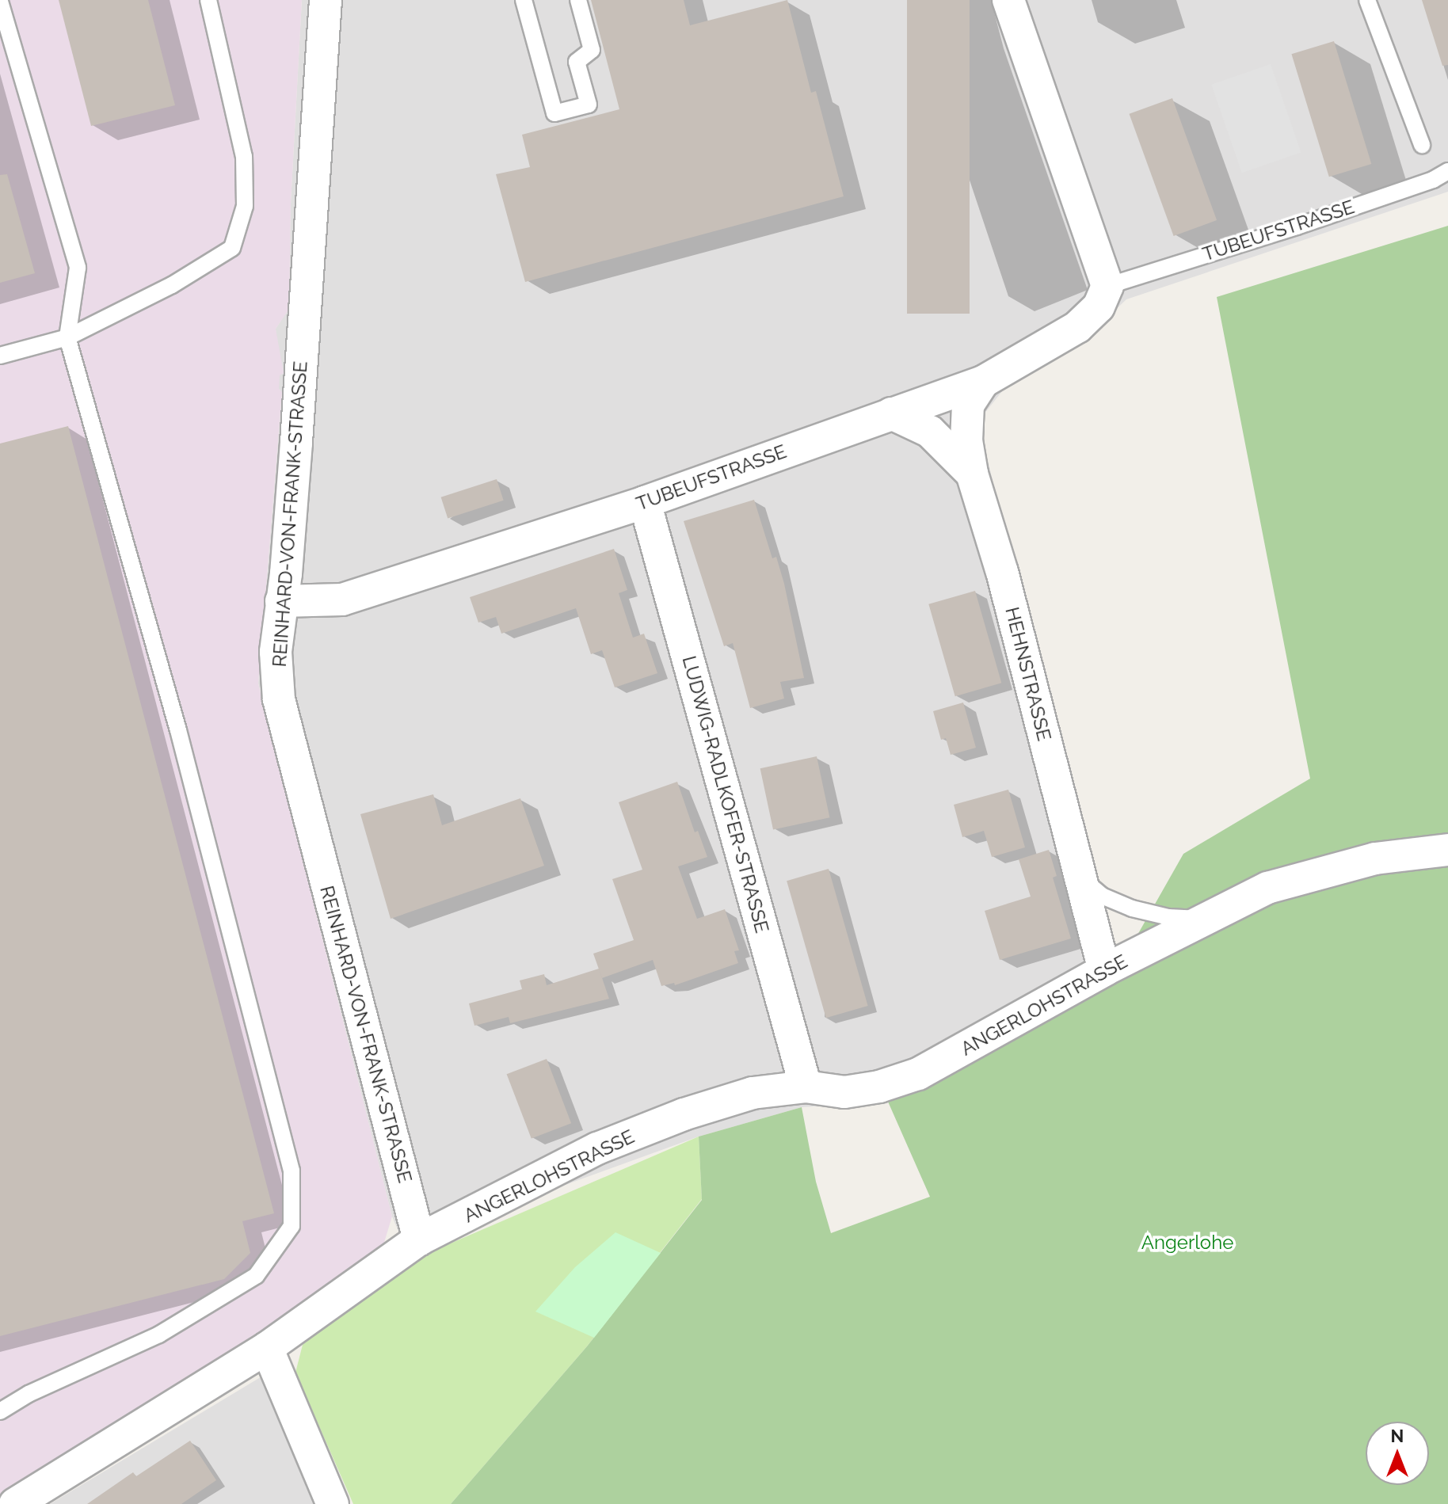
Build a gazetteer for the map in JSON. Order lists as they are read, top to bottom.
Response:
{
  "streets": {
    "street": [
      "TUBEUFSTRASSE",
      "REINHARD-VON-FRANK-STRASSE",
      "HEHNSTRASSE",
      "LUDWIG-RADLKOFER-STRASSE",
      "ANGERLOHSTRASSE"
    ]
  },
  "crossings": [
    ["TUBEUFSTRASSE", "REINHARD-VON-FRANK-STRASSE"],
    ["TUBEUFSTRASSE", "HEHNSTRASSE"],
    ["TUBEUFSTRASSE", "LUDWIG-RADLKOFER-STRASSE"],
    ["REINHARD-VON-FRANK-STRASSE", "ANGERLOHSTRASSE"],
    ["HEHNSTRASSE", "ANGERLOHSTRASSE"],
    ["LUDWIG-RADLKOFER-STRASSE", "ANGERLOHSTRASSE"]
  ],
  "parks": ["Angerlohe"],
  "north": "top"
}
